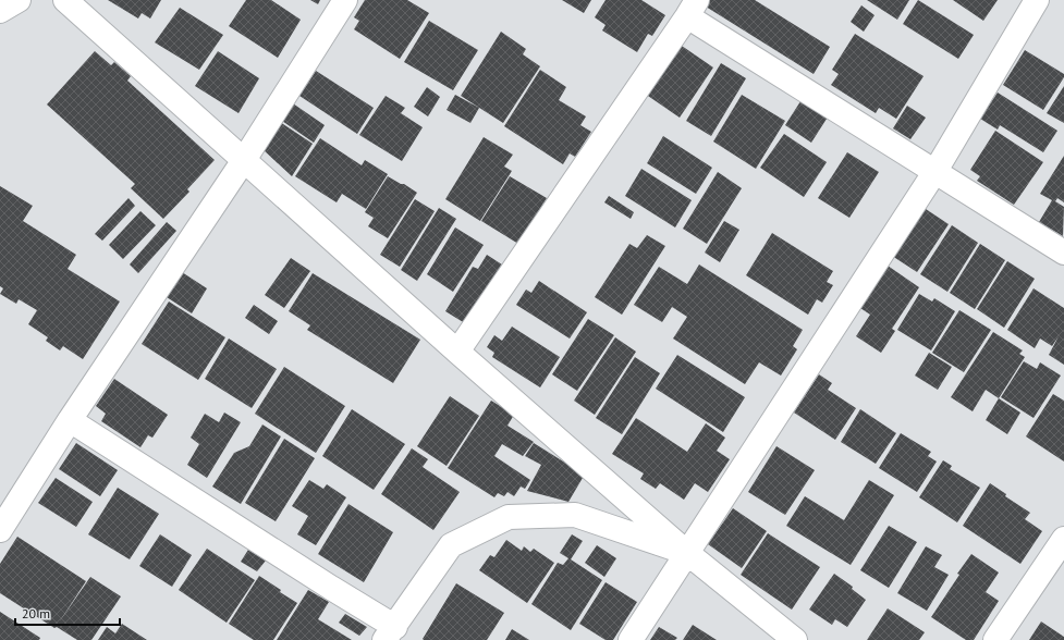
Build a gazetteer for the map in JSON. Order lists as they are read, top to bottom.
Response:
{
  "scale_bar": "20 m"
}
